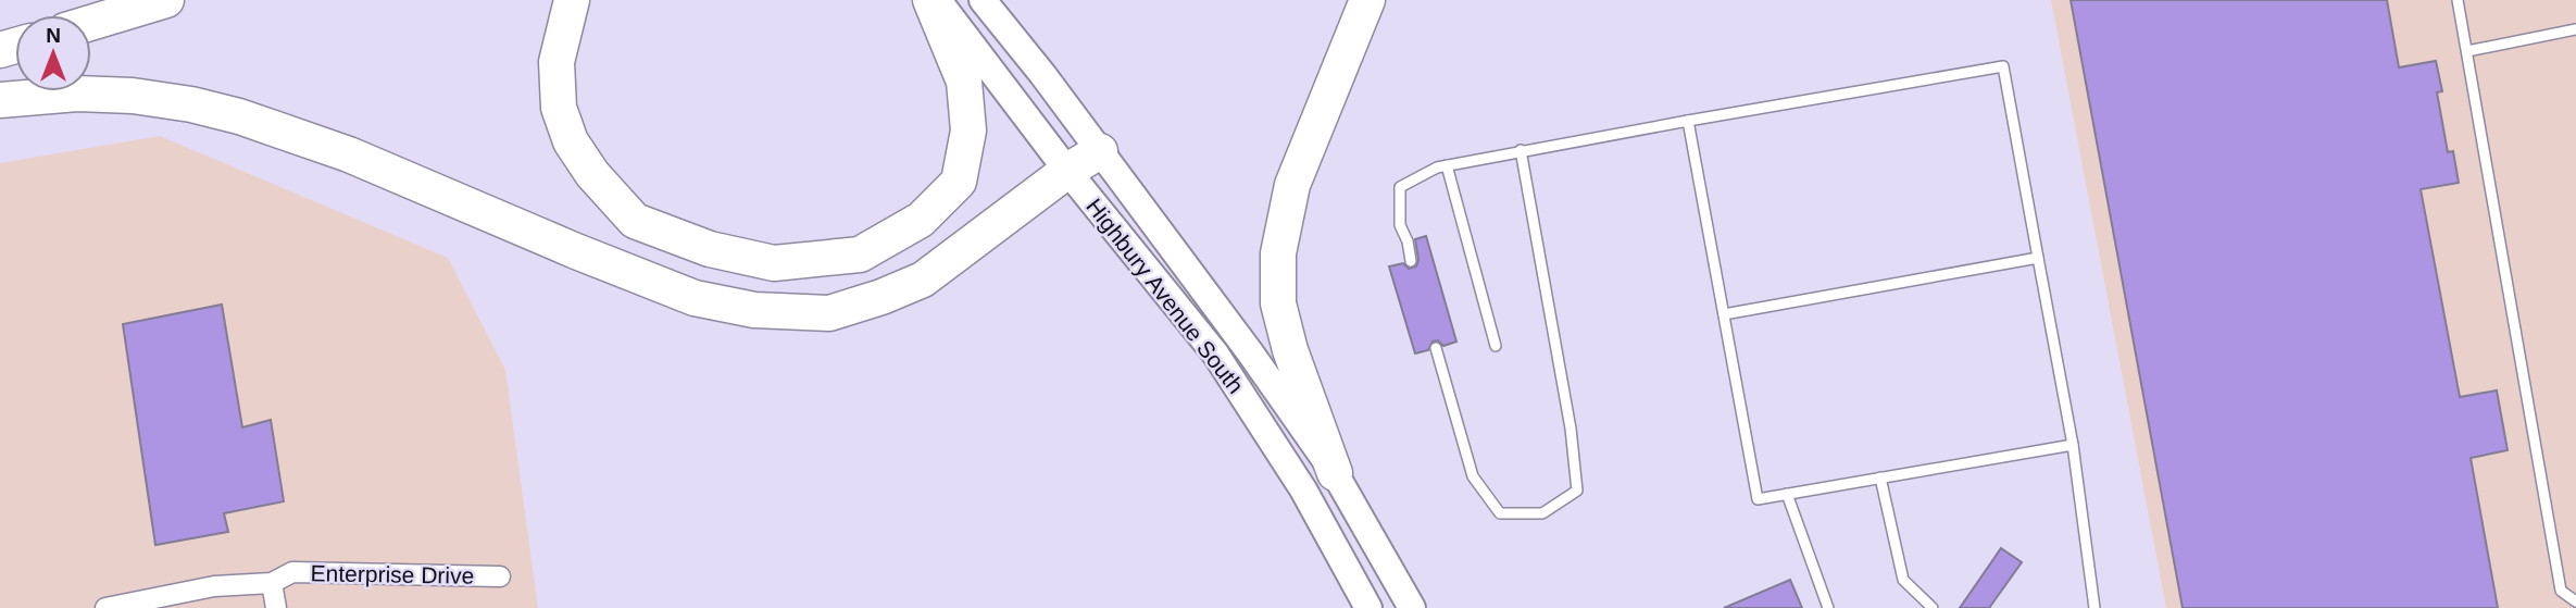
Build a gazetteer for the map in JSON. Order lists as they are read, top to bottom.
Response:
{
  "streets": {
    "main road": ["Highbury Avenue South"],
    "street": ["Enterprise Drive"]
  },
  "north": "top"
}
